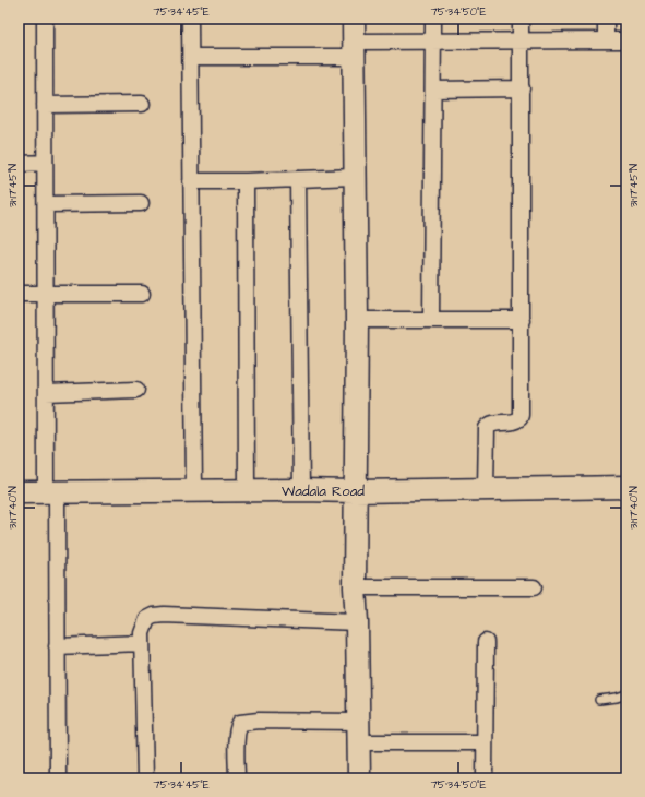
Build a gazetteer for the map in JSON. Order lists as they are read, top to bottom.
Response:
{
  "streets": {
    "street": ["Wadala Road"]
  },
  "coordinates": [
    "75°34'45\"E",
    "75°34'50\"E",
    "31°17'45\"N",
    "31°17'40\"N"
  ]
}
